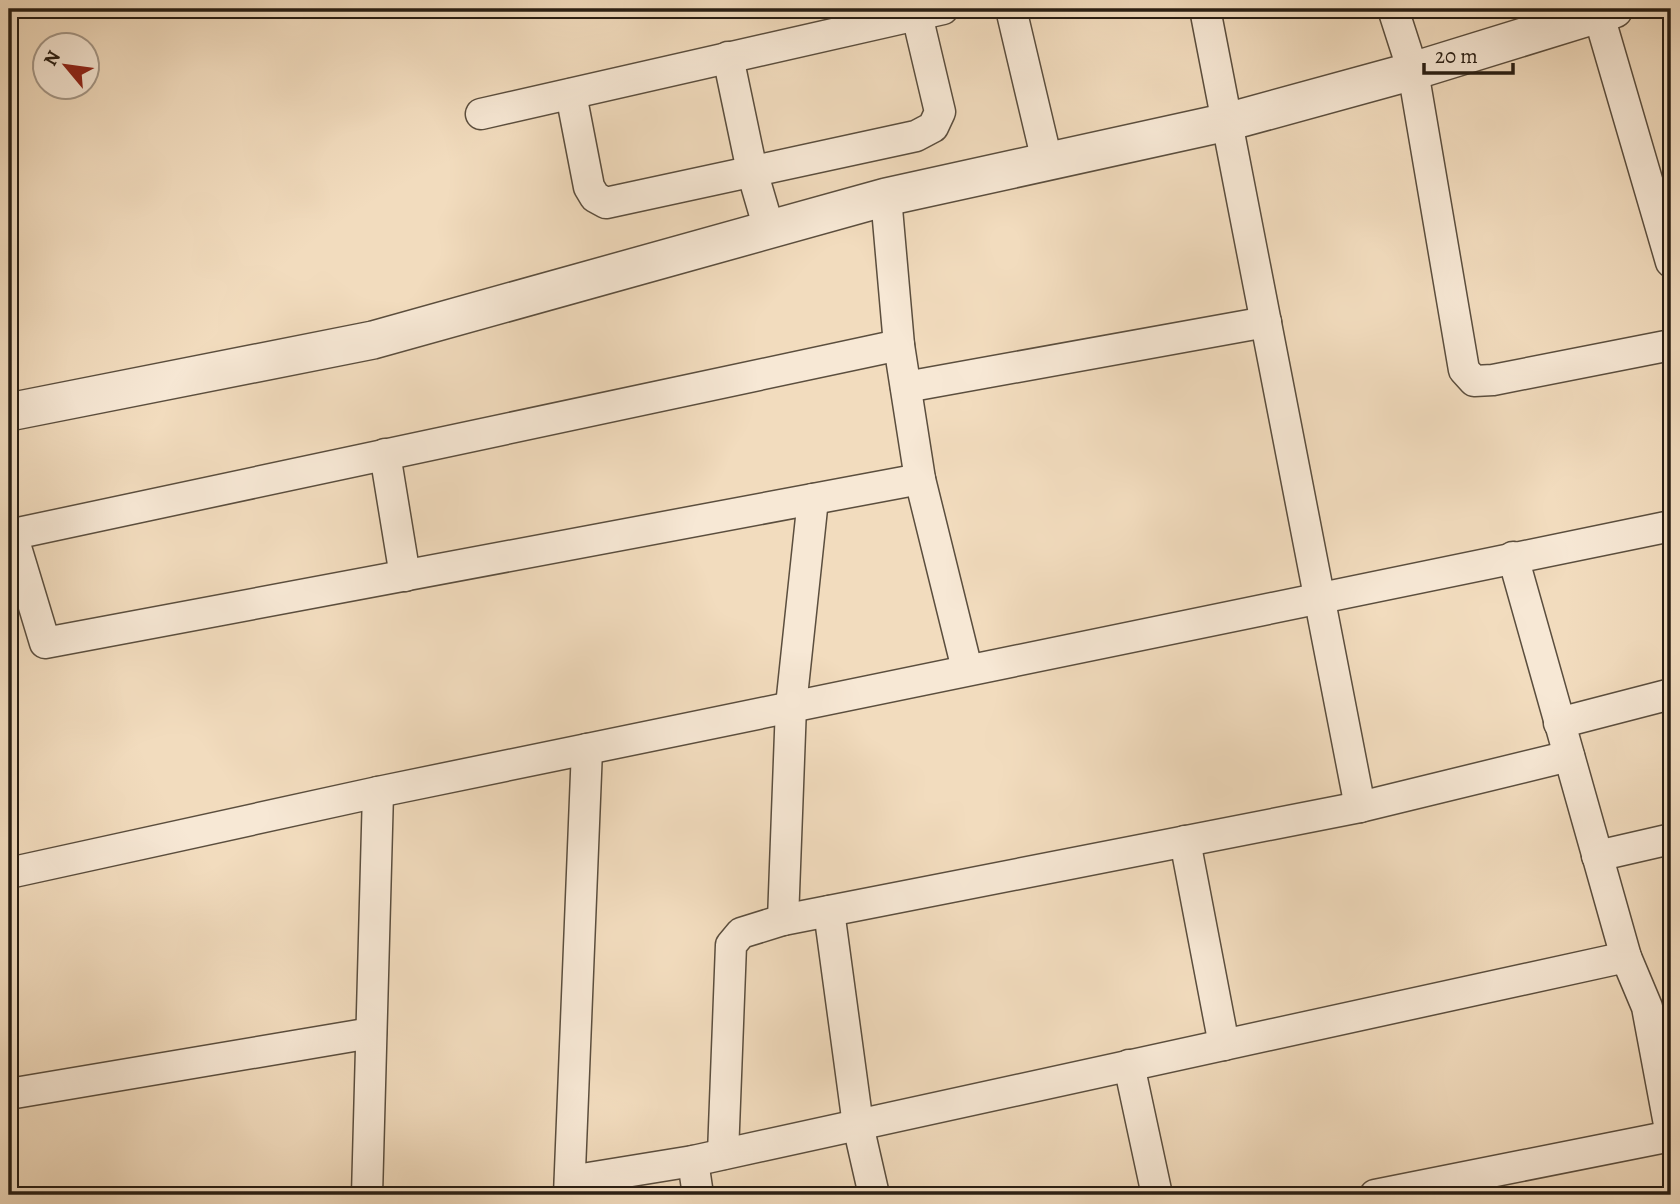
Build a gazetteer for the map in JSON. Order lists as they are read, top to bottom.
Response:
{
  "scale_bar": "20 m",
  "north": "top left"
}
